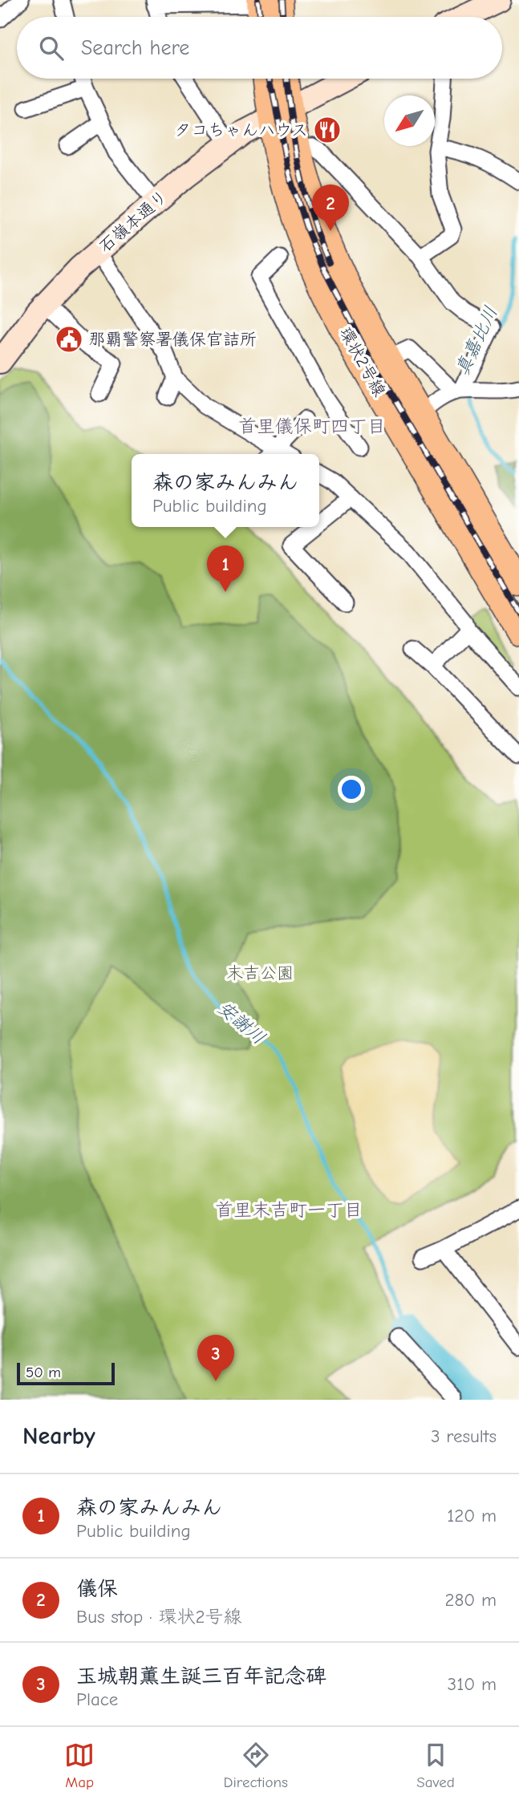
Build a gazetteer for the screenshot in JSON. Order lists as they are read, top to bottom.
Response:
{
  "streets": {
    "main road": ["石嶺本通り", "環状2号線"]
  },
  "crossings": [
    ["石嶺本通り", "環状2号線"]
  ],
  "districts": ["首里儀保町四丁目", "首里末吉町一丁目"],
  "water": ["真嘉比川", "安謝川"],
  "parks": ["末吉公園"],
  "places": {
    "restaurant": ["タコちゃんハウス"],
    "public building": ["那覇警察署儀保官詰所"]
  },
  "scale_bar": "50 m",
  "north": "bottom left",
  "page": {
    "search": "Search here",
    "pins": ["2", "1", "3"],
    "popup": ["森の家みんみん", "Public building"],
    "scale": "50 m",
    "heading": ["Nearby", "3 results"],
    "list": [
      {
        "mark": "1",
        "name": "森の家みんみん",
        "note": "Public building",
        "value": "120 m"
      },
      {
        "mark": "2",
        "name": "儀保",
        "note": "Bus stop · 環状2号線",
        "value": "280 m"
      },
      {
        "mark": "3",
        "name": "玉城朝薫生誕三百年記念碑",
        "note": "Place",
        "value": "310 m"
      }
    ],
    "nav": ["Map", "Directions", "Saved"]
  }
}
